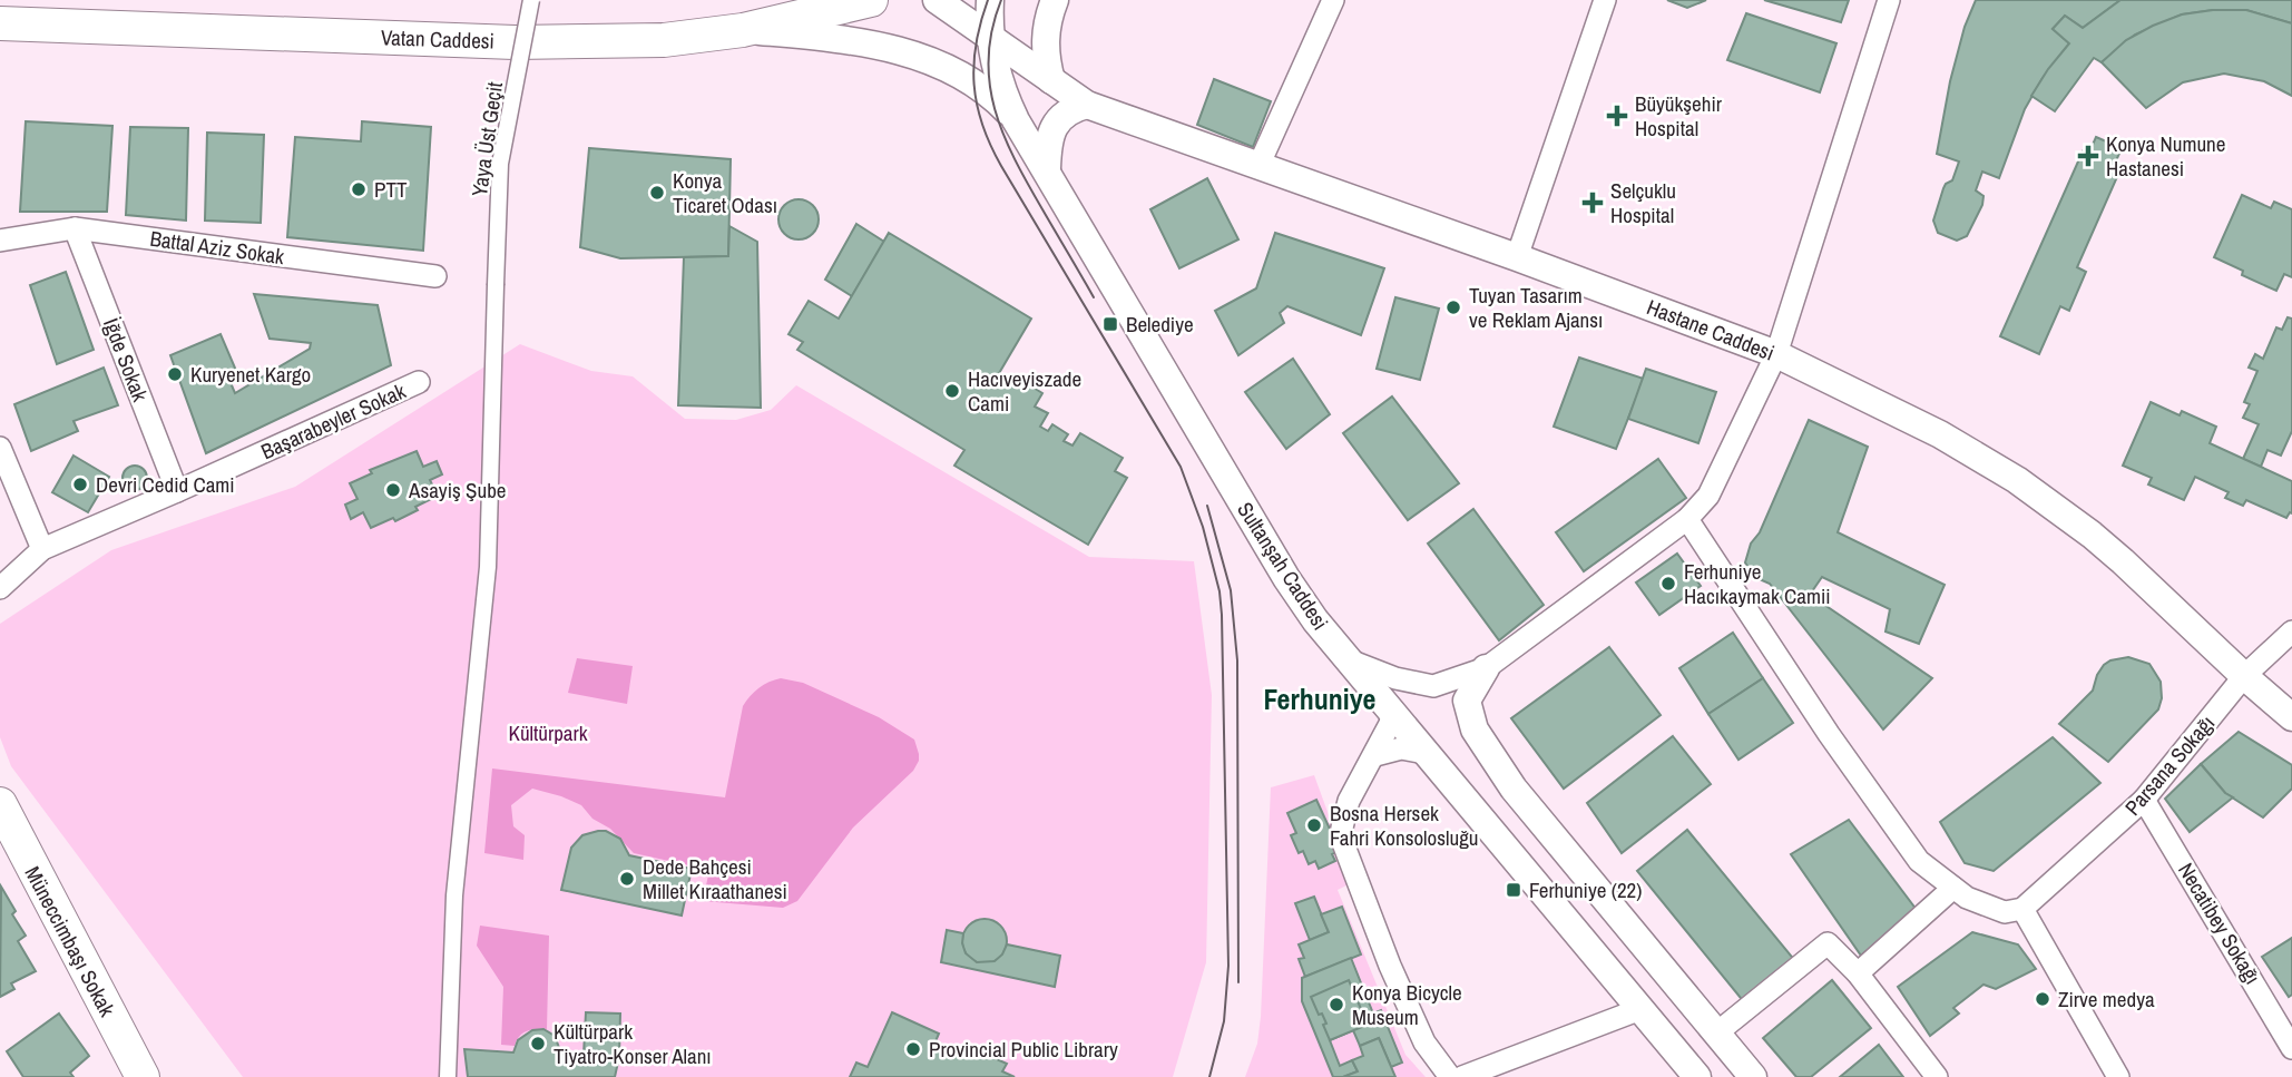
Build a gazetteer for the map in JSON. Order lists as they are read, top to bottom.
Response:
{
  "streets": {
    "main road": ["Vatan Caddesi", "Müneccimbaşı Sokak"],
    "street": [
      "Yaya Üst Geçit",
      "Battal Aziz Sokak",
      "Hastane Caddesi",
      "İğde Sokak",
      "Başarabeyler Sokak",
      "Sultanşah Caddesi",
      "Parsana Sokağı",
      "Necatibey Sokağı"
    ]
  },
  "crossings": [
    ["Battal Aziz Sokak", "İğde Sokak"],
    ["Hastane Caddesi", "Parsana Sokağı"],
    ["İğde Sokak", "Başarabeyler Sokak"],
    ["Parsana Sokağı", "Necatibey Sokağı"]
  ],
  "districts": ["Ferhuniye"],
  "parks": ["Kültürpark"],
  "places": {
    "health": ["Büyükşehir Hospital", "Konya Numune Hastanesi", "Selçuklu Hospital"],
    "other": [
      "PTT",
      "Konya Ticaret Odası",
      "Tuyan Tasarım ve Reklam Ajansı",
      "Kuryenet Kargo",
      "Hacıveyiszade Cami",
      "Devri Cedid Cami",
      "Asayiş Şube",
      "Ferhuniye Hacıkaymak Camii",
      "Bosna Hersek Fahri Konsolosluğu",
      "Dede Bahçesi Millet Kıraathanesi",
      "Zirve medya",
      "Konya Bicycle Museum",
      "Kültürpark Tiyatro-Konser Alanı",
      "Provincial Public Library"
    ],
    "transit": ["Belediye", "Ferhuniye (22)"]
  }
}
